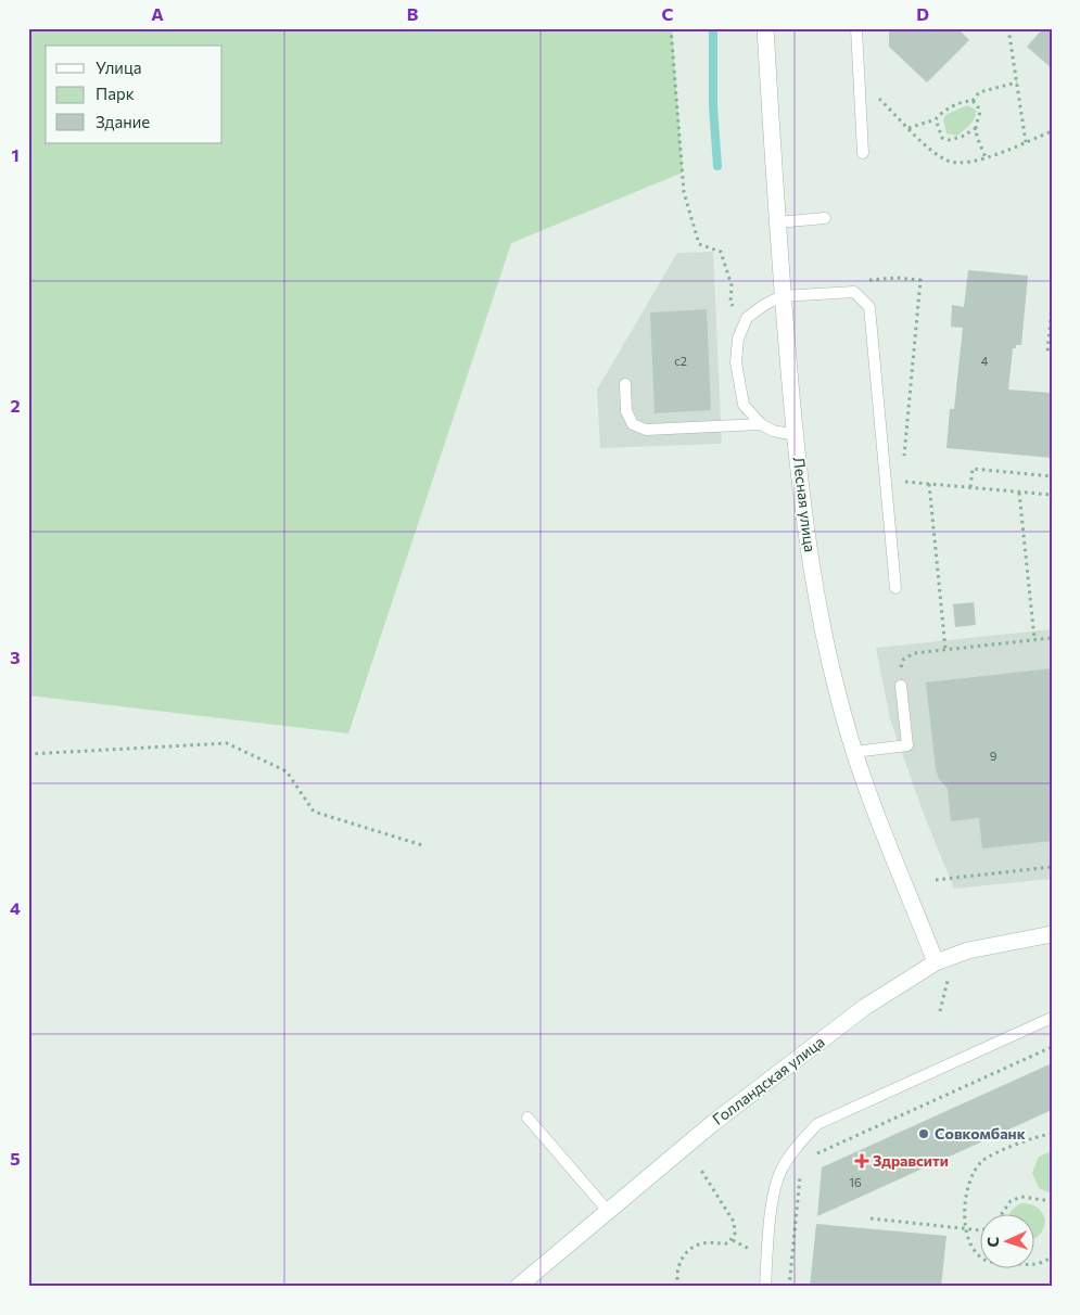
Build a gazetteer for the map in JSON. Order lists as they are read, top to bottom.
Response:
{
  "streets": {
    "street": ["Лесная улица", "Голландская улица"]
  },
  "crossings": [
    ["Лесная улица", "Голландская улица"]
  ],
  "places": {
    "other": ["Совкомбанк"],
    "health": ["Здравсити"]
  },
  "house_numbers": [
    "с2",
    "4",
    "9",
    "16"
  ],
  "legend": ["Улица", "Парк", "Здание"],
  "north": "left",
  "grid": {
    "columns": [
      "A",
      "B",
      "C",
      "D"
    ],
    "rows": [
      "1",
      "2",
      "3",
      "4",
      "5"
    ]
  }
}
